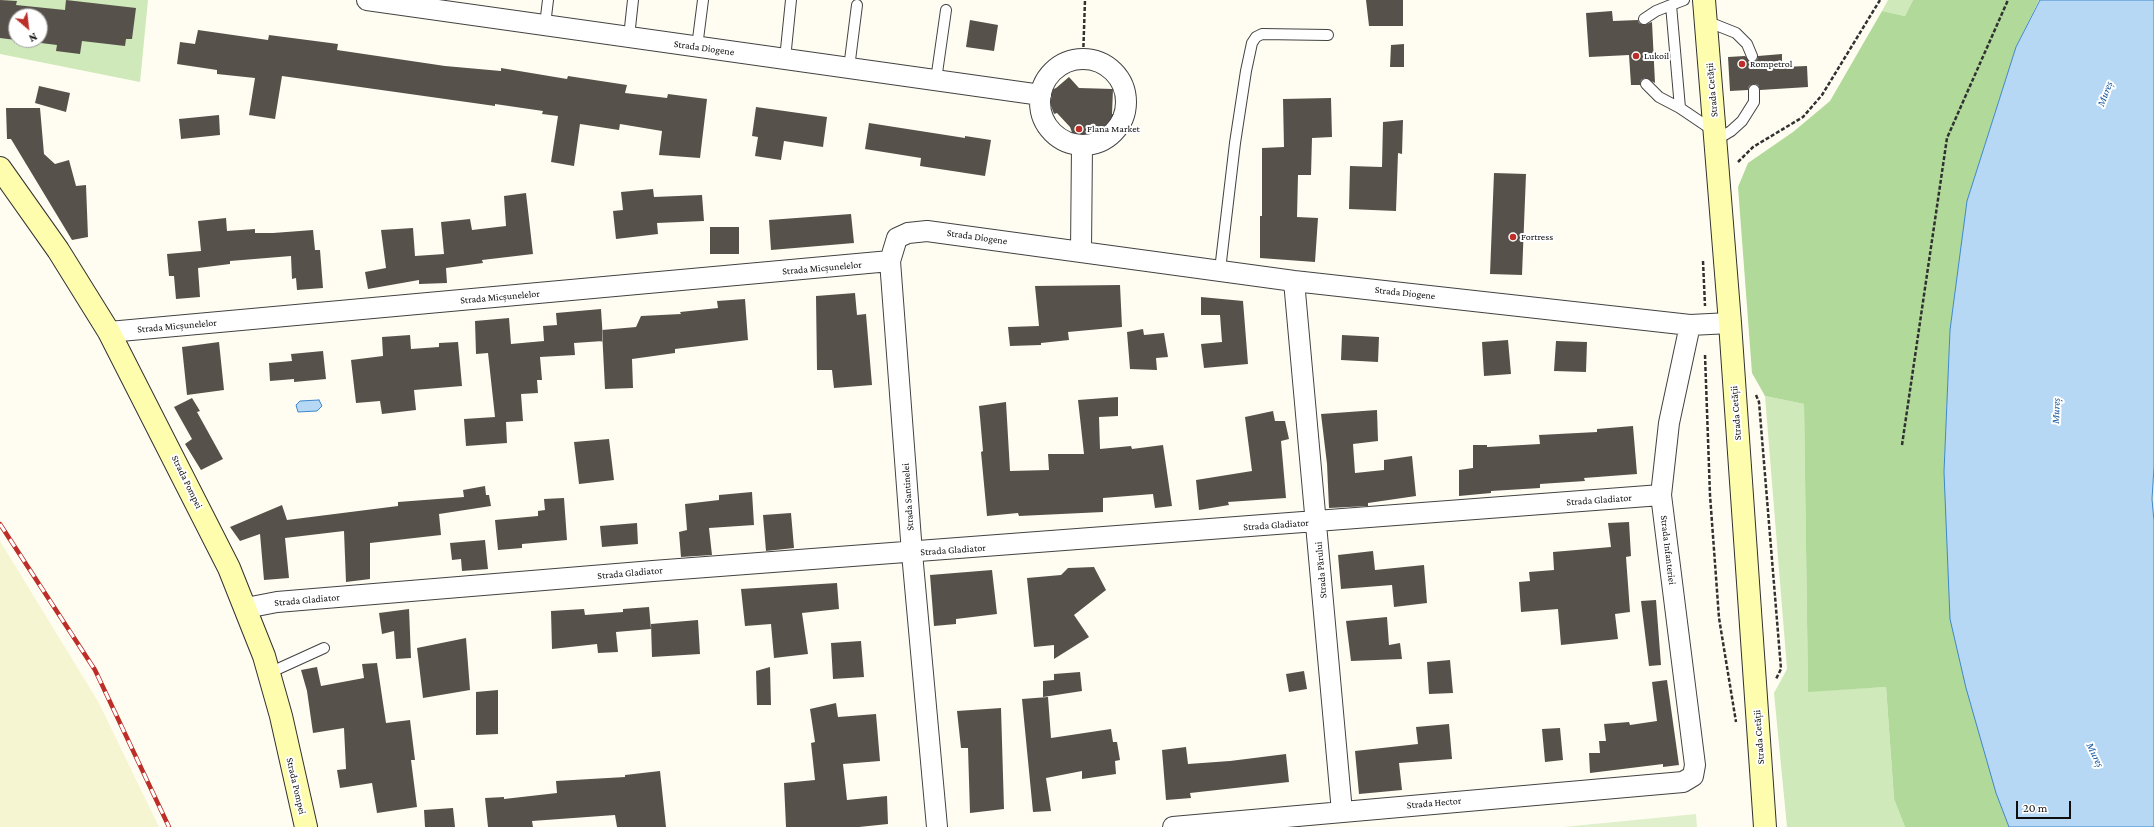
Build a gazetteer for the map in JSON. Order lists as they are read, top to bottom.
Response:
{
  "streets": {
    "street": [
      "Strada Diogene",
      "Strada Cetății",
      "Strada Micșunelelor",
      "Strada Pompei",
      "Strada Santinelei",
      "Strada Gladiator",
      "Strada Infanteriei",
      "Strada Părului",
      "Strada Hector"
    ]
  },
  "crossings": [
    ["Strada Diogene", "Strada Cetății"],
    ["Strada Diogene", "Strada Micșunelelor"],
    ["Strada Diogene", "Strada Santinelei"],
    ["Strada Diogene", "Strada Infanteriei"],
    ["Strada Diogene", "Strada Părului"],
    ["Strada Micșunelelor", "Strada Pompei"],
    ["Strada Micșunelelor", "Strada Santinelei"],
    ["Strada Pompei", "Strada Gladiator"],
    ["Strada Santinelei", "Strada Gladiator"],
    ["Strada Gladiator", "Strada Infanteriei"],
    ["Strada Gladiator", "Strada Părului"],
    ["Strada Infanteriei", "Strada Hector"],
    ["Strada Părului", "Strada Hector"]
  ],
  "water": ["Mureș"],
  "places": [
    "Lukoil",
    "Rompetrol",
    "Flana Market",
    "Fortress"
  ],
  "scale_bar": "20 m",
  "north": "bottom right"
}
